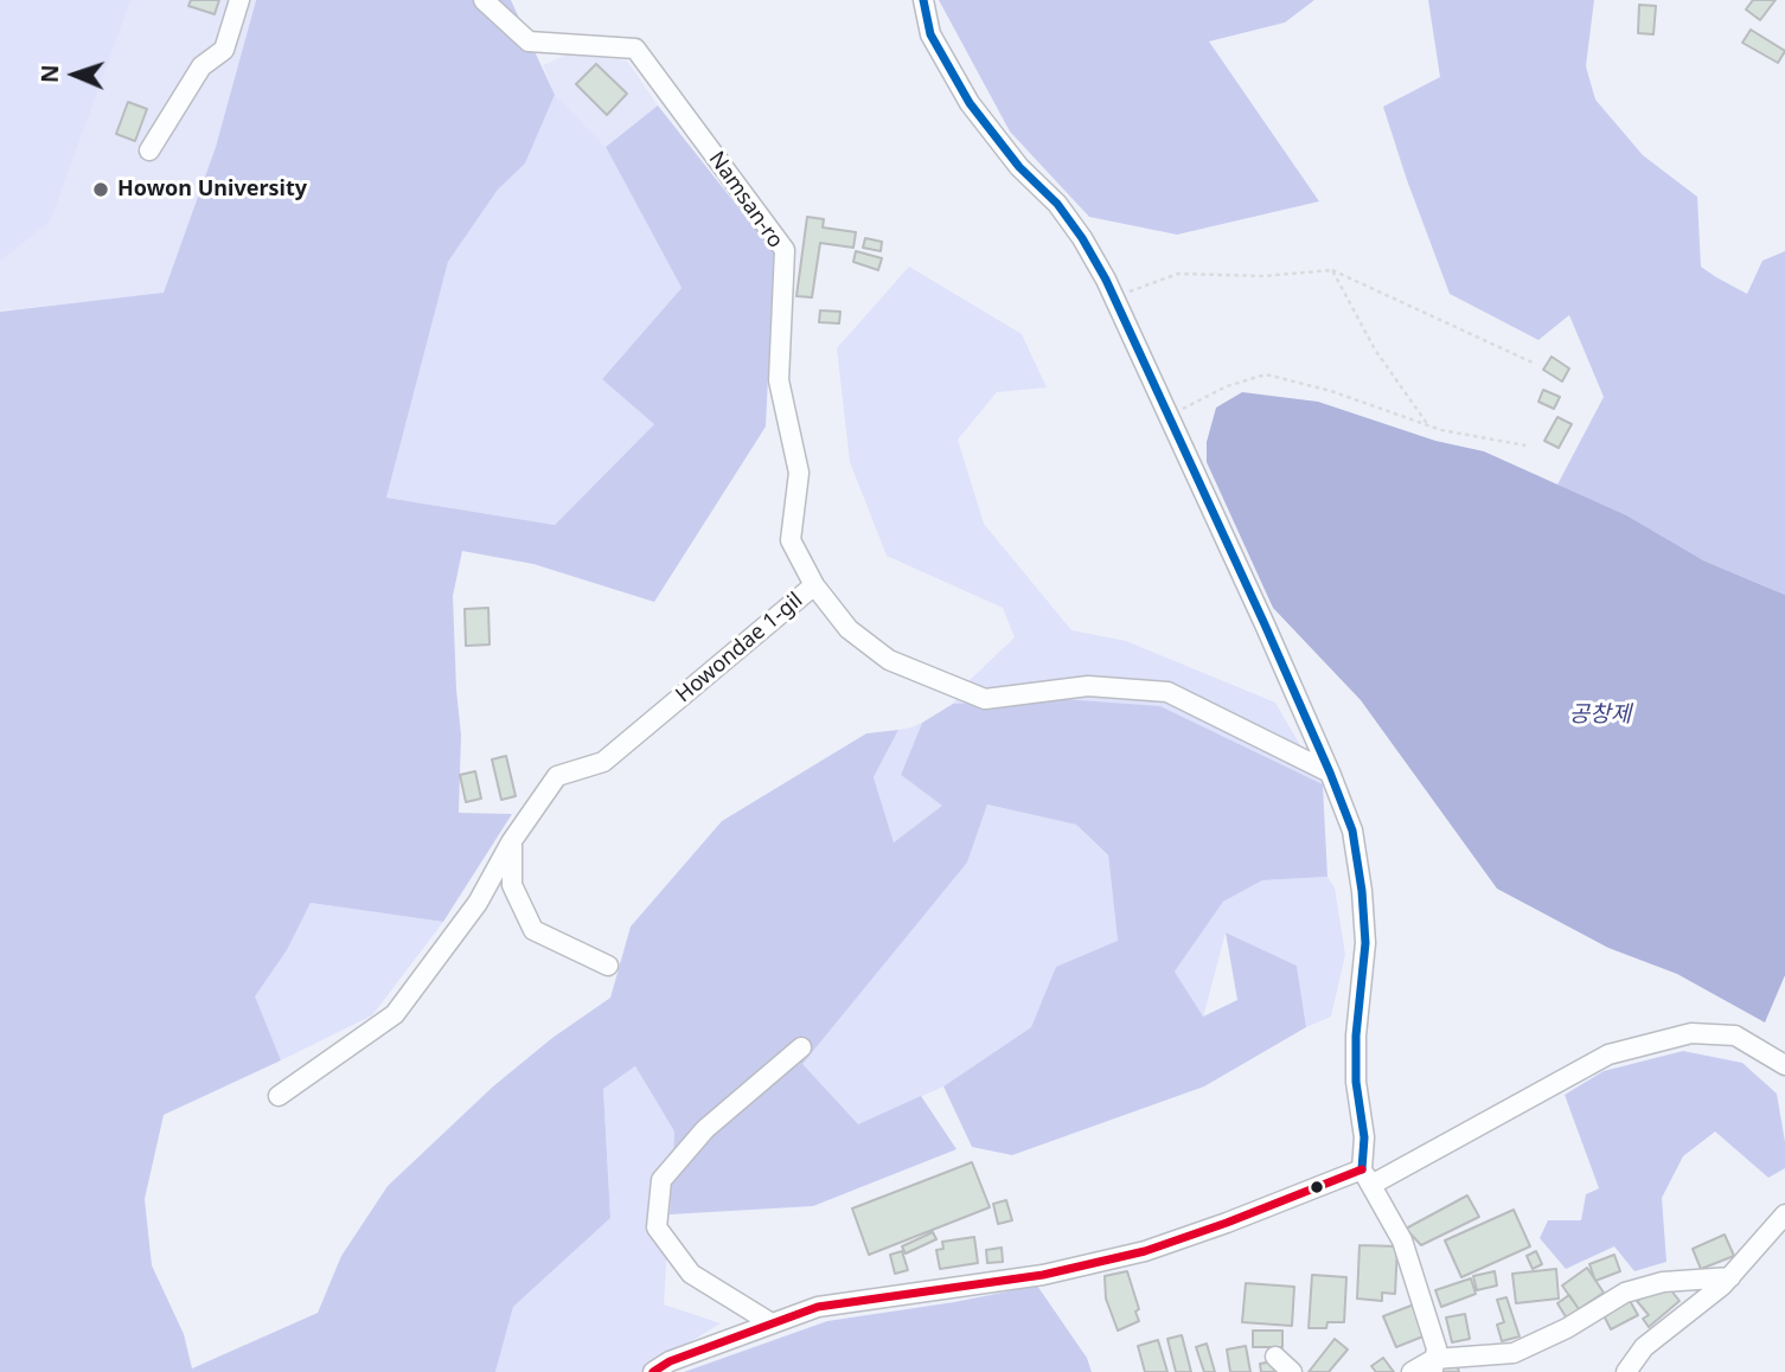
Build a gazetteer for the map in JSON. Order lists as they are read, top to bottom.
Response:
{
  "streets": {
    "street": ["Namsan-ro", "Howondae 1-gil"]
  },
  "crossings": [
    ["Namsan-ro", "Howondae 1-gil"]
  ],
  "water": ["공창제"],
  "places": ["Howon University"],
  "north": "left"
}
